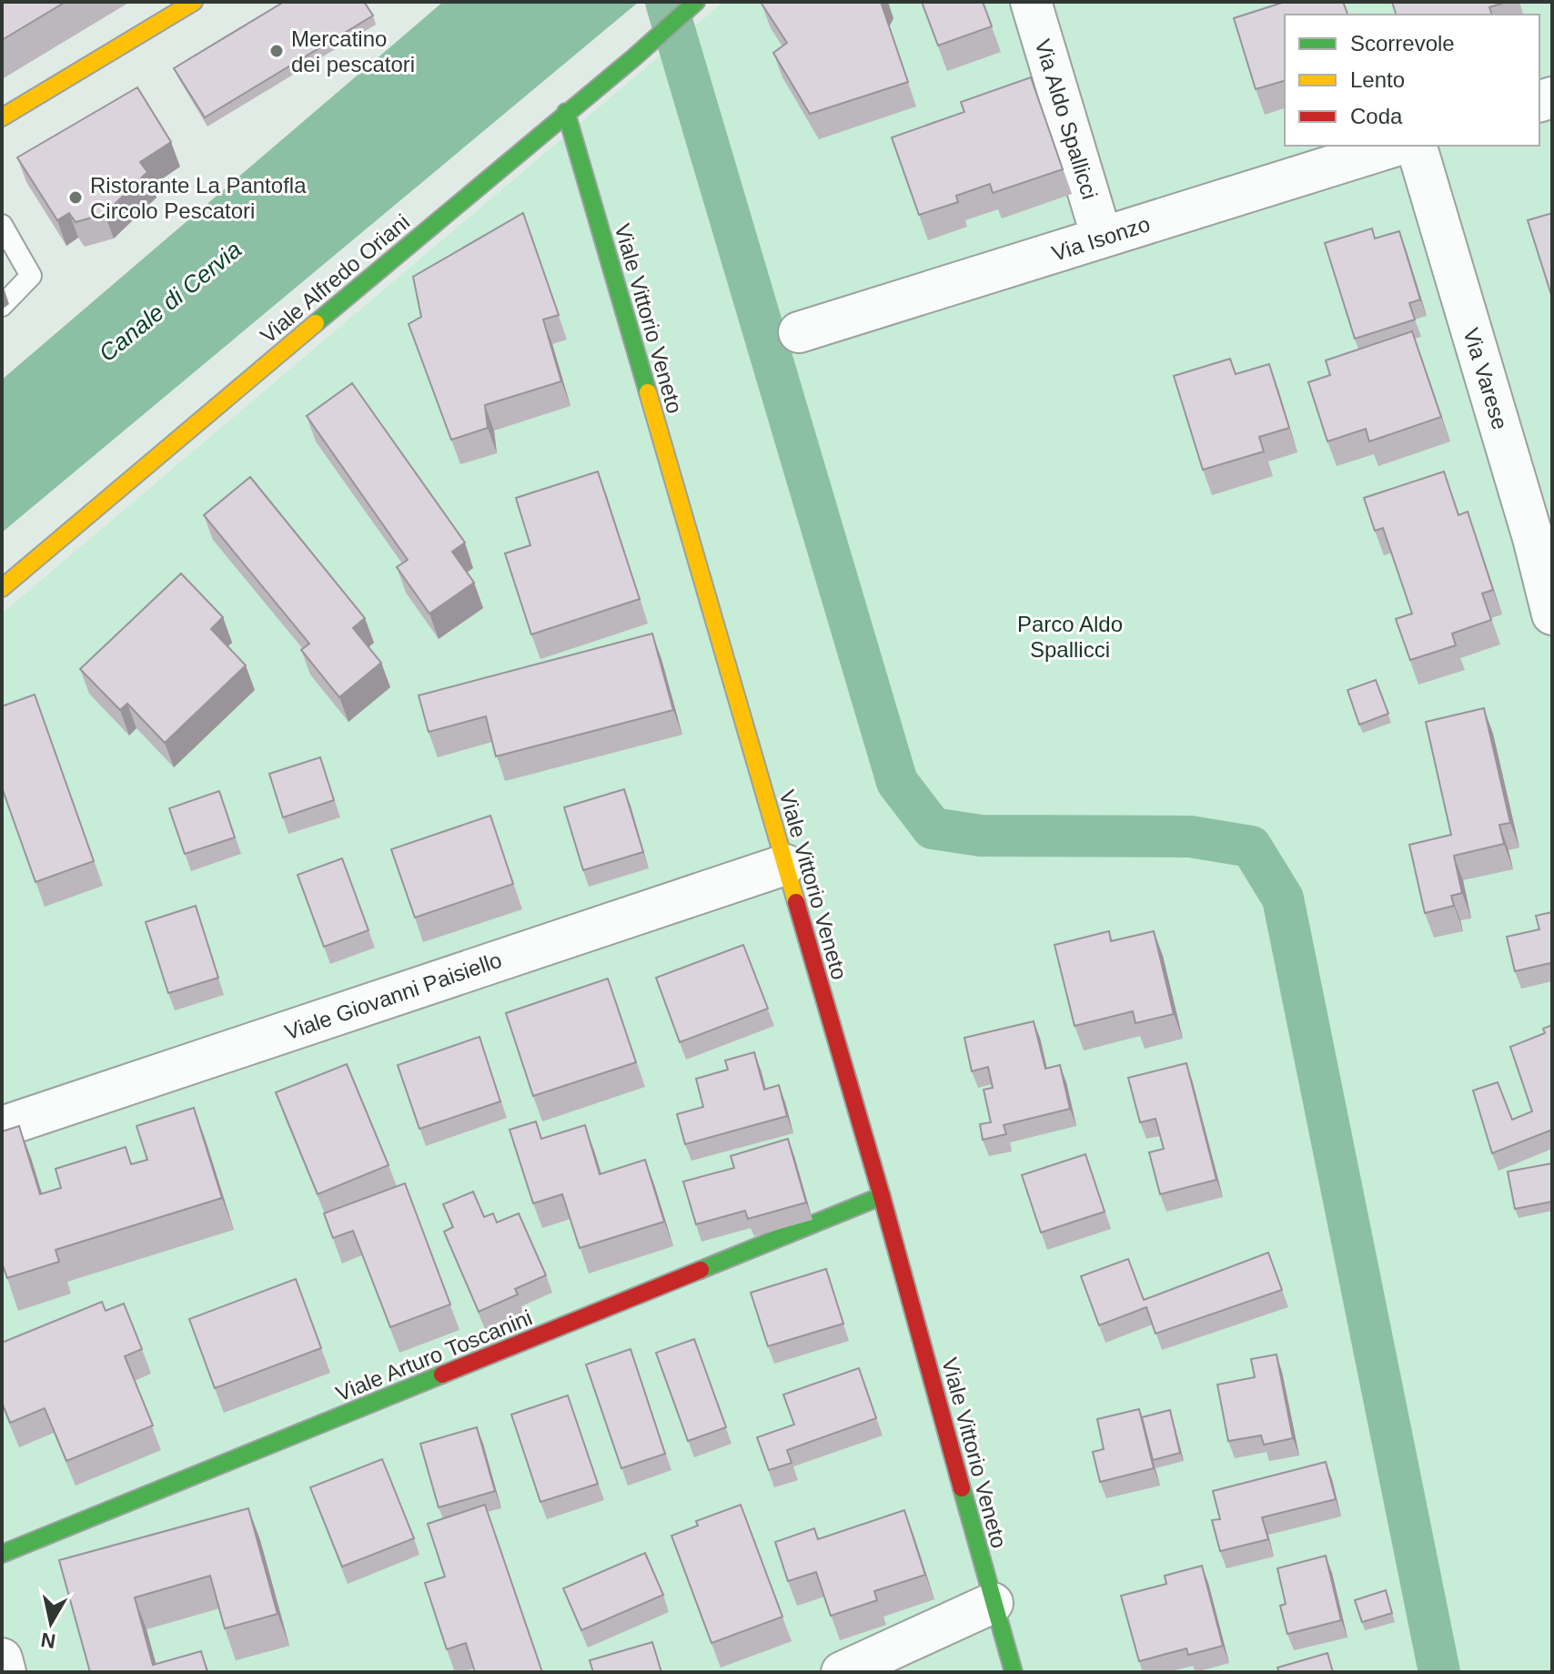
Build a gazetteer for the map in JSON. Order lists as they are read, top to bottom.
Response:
{
  "streets": {
    "street": [
      "Via Aldo Spallicci",
      "Via Isonzo",
      "Viale Alfredo Oriani",
      "Viale Vittorio Veneto",
      "Via Varese",
      "Viale Giovanni Paisiello",
      "Viale Arturo Toscanini"
    ]
  },
  "crossings": [
    ["Via Aldo Spallicci", "Via Isonzo"],
    ["Viale Alfredo Oriani", "Viale Vittorio Veneto"],
    ["Viale Vittorio Veneto", "Viale Giovanni Paisiello"],
    ["Viale Vittorio Veneto", "Viale Arturo Toscanini"]
  ],
  "water": ["Canale di Cervia"],
  "parks": ["Parco Aldo Spallicci"],
  "places": ["Mercatino dei pescatori", "Ristorante La Pantofla Circolo Pescatori"],
  "legend": ["Scorrevole", "Lento", "Coda"],
  "north": "bottom"
}
